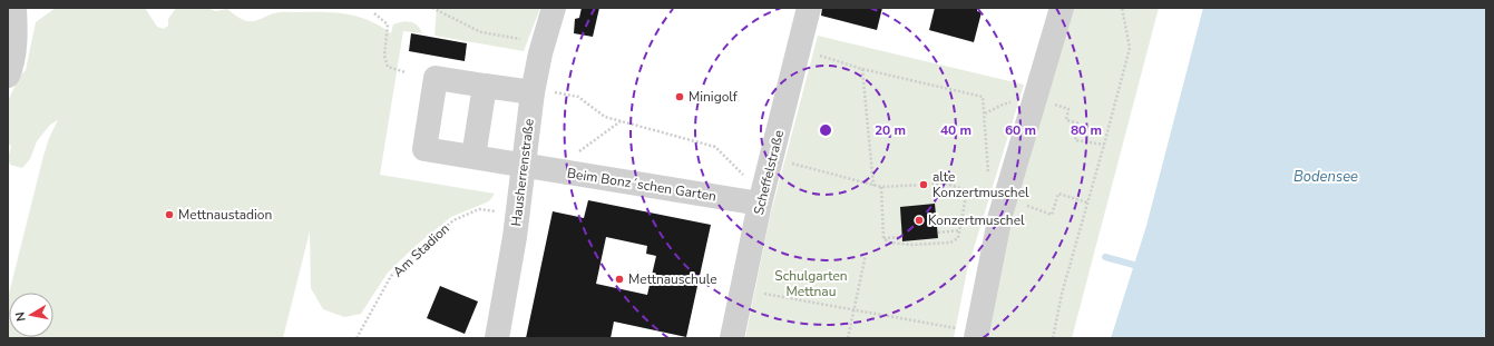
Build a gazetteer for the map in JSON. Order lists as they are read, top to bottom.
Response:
{
  "streets": {
    "street": ["Hausherrenstraße", "Scheffelstraße", "Beim Bonz´schen Garten"],
    "path": ["Am Stadion"]
  },
  "crossings": [
    ["Hausherrenstraße", "Beim Bonz´schen Garten"],
    ["Hausherrenstraße", "Am Stadion"],
    ["Scheffelstraße", "Beim Bonz´schen Garten"]
  ],
  "water": ["Bodensee"],
  "parks": ["Schulgarten Mettnau"],
  "places": [
    "Minigolf",
    "alte Konzertmuschel",
    "Mettnaustadion",
    "Konzertmuschel",
    "Mettnauschule"
  ],
  "north": "left",
  "rings": [
    "20 m",
    "40 m",
    "60 m",
    "80 m"
  ]
}
